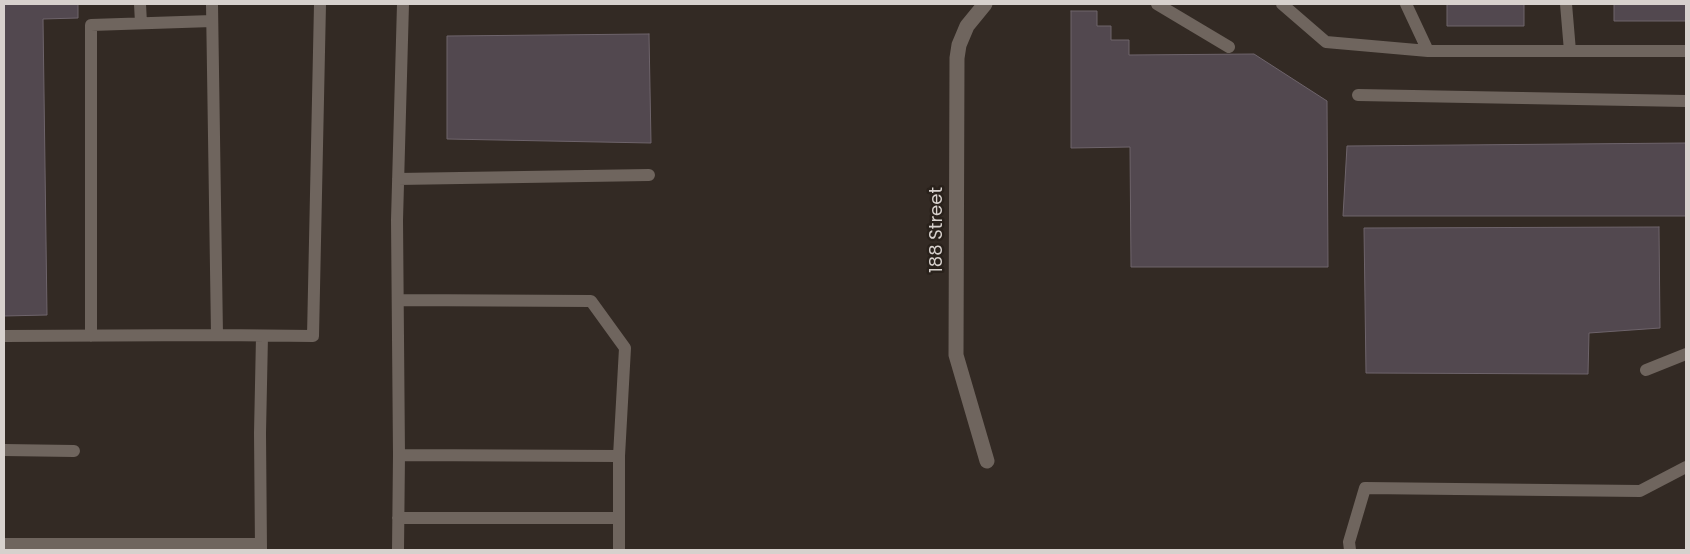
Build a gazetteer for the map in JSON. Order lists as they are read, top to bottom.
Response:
{
  "streets": {
    "street": ["188 Street"]
  }
}
